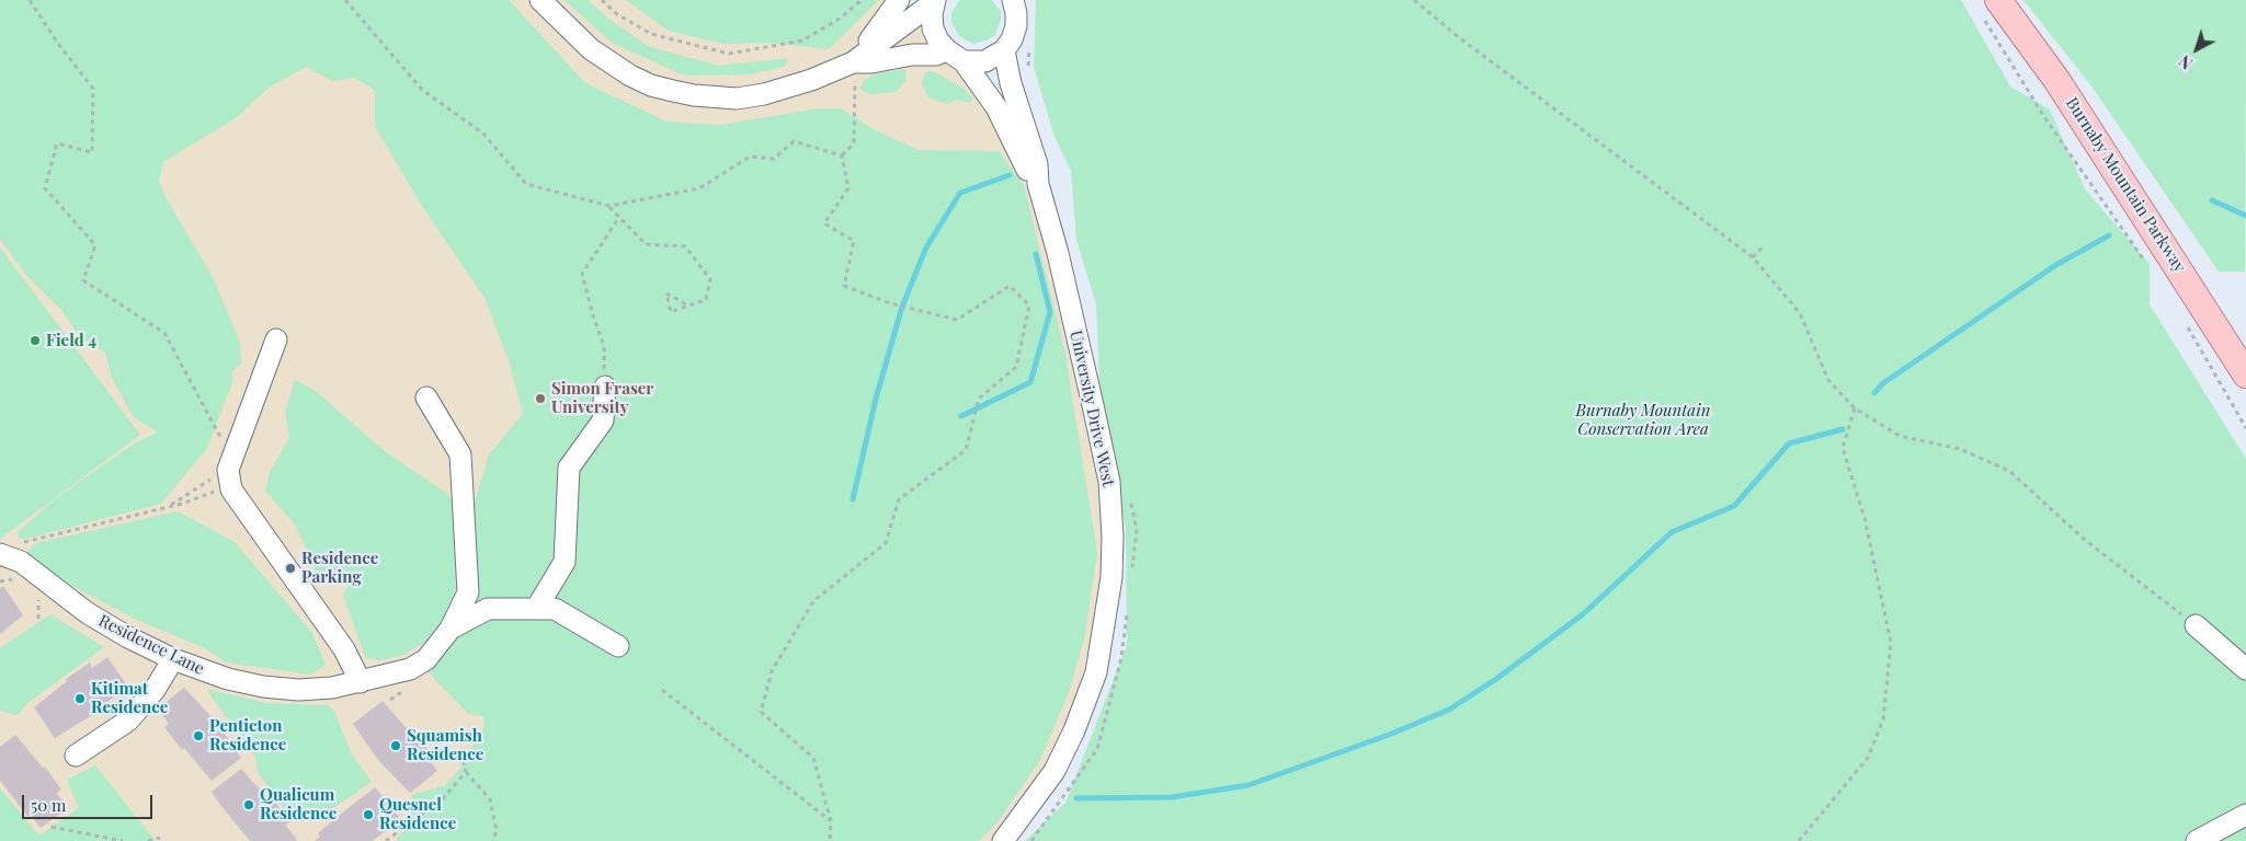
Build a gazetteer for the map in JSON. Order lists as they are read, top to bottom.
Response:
{
  "streets": {
    "main road": ["Burnaby Mountain Parkway"],
    "street": ["University Drive West", "Residence Lane"]
  },
  "parks": ["Burnaby Mountain Conservation Area"],
  "places": [
    "Field 4",
    "Simon Fraser University",
    "Residence Parking",
    "Kitimat Residence",
    "Penticton Residence",
    "Squamish Residence",
    "Qualicum Residence",
    "Quesnel Residence"
  ],
  "scale_bar": "50 m",
  "north": "bottom left"
}
